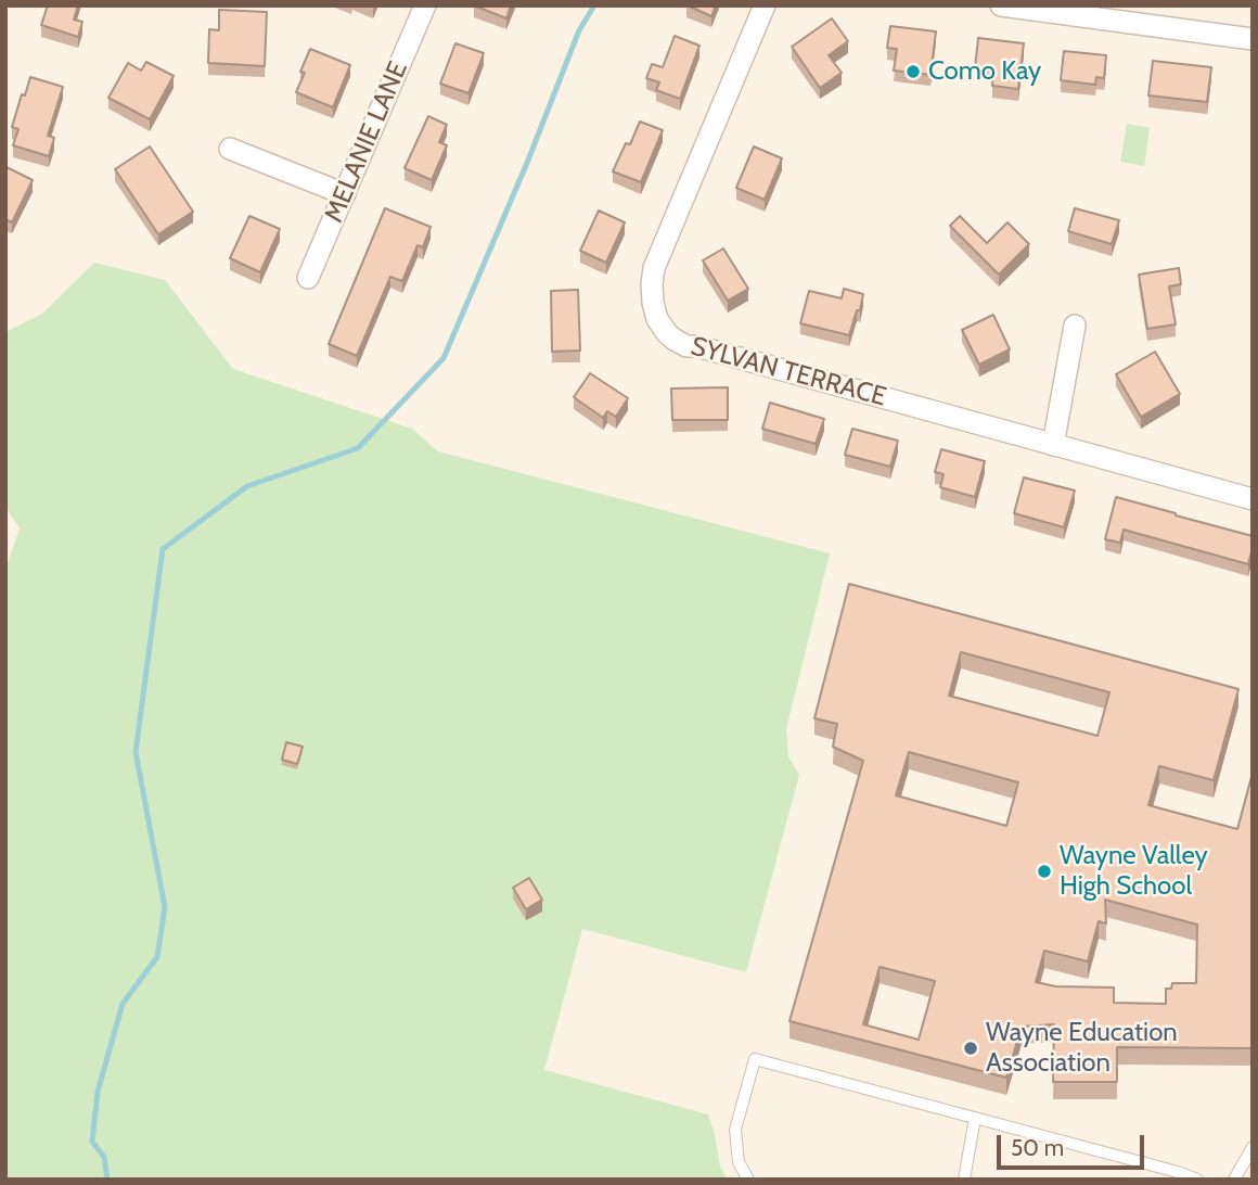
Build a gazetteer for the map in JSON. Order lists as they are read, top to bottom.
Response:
{
  "streets": {
    "street": ["MELANIE LANE", "SYLVAN TERRACE"]
  },
  "places": ["Como Kay", "Wayne Valley High School", "Wayne Education Association"],
  "scale_bar": "50 m"
}
